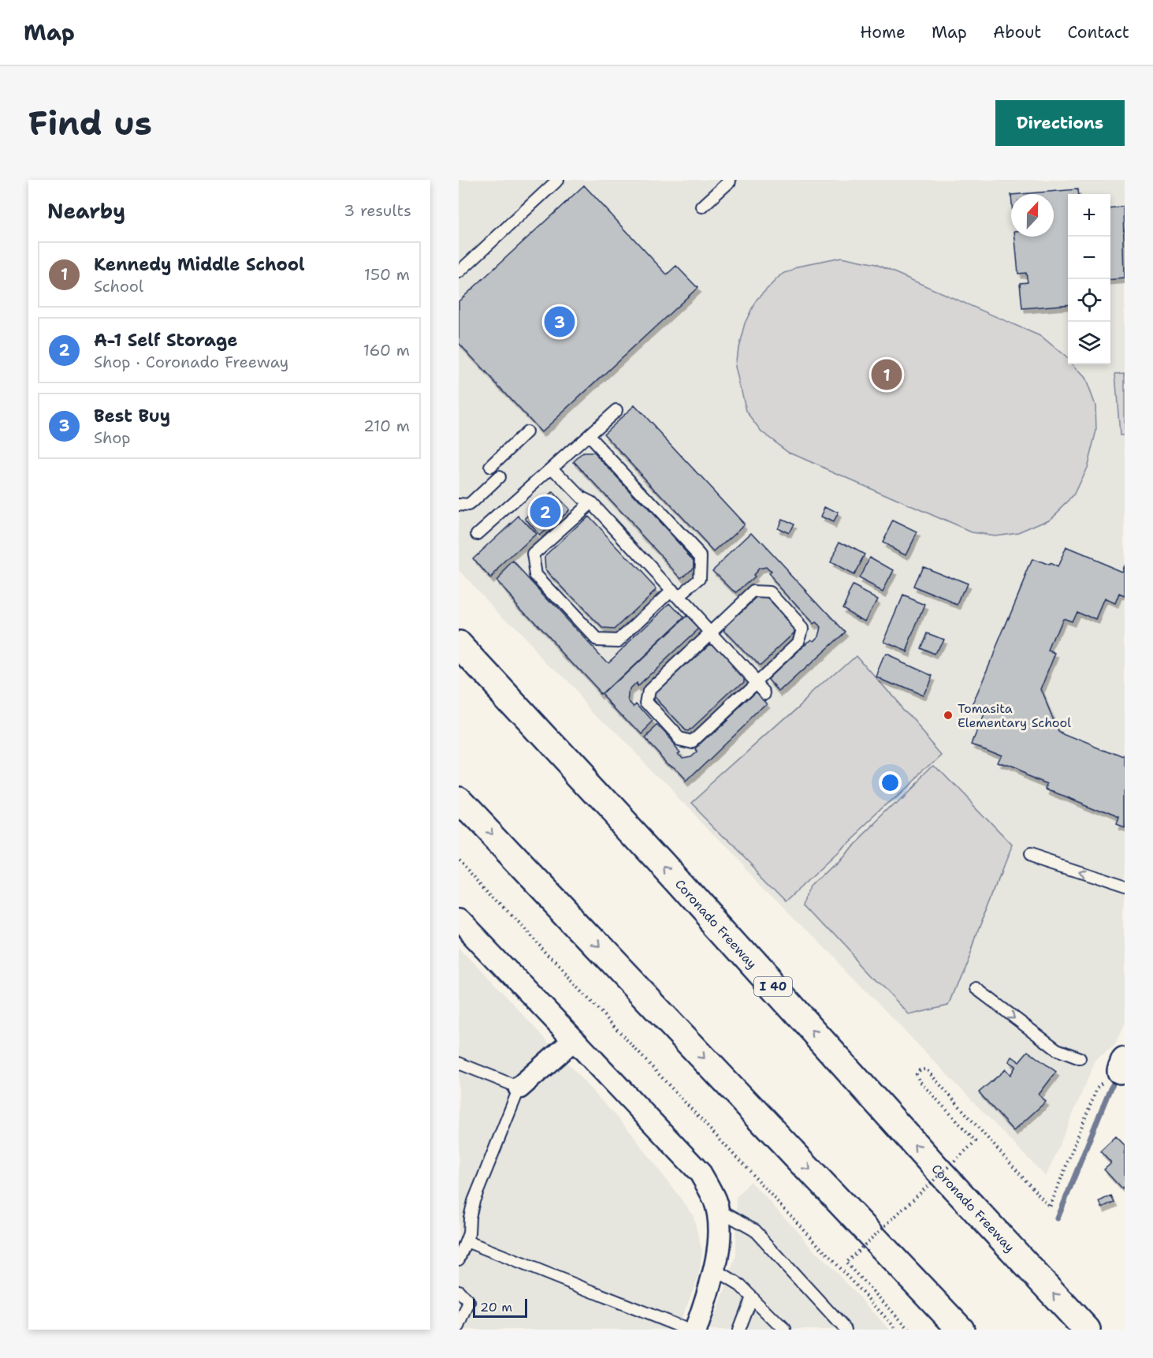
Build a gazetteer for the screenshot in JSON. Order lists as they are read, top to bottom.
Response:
{
  "streets": {
    "highway": ["Coronado Freeway", "I 40"]
  },
  "places": ["Tomasita Elementary School"],
  "scale_bar": "20 m",
  "north": "top",
  "page": {
    "header": "Map",
    "nav": [
      "Home",
      "Map",
      "About",
      "Contact"
    ],
    "buttons": "Directions",
    "title": "Find us",
    "heading": ["Nearby", "3 results"],
    "map_buttons": ["+", "−"],
    "list": [
      {
        "mark": "1",
        "name": "Kennedy Middle School",
        "note": "School",
        "value": "150 m"
      },
      {
        "mark": "2",
        "name": "A-1 Self Storage",
        "note": "Shop · Coronado Freeway",
        "value": "160 m"
      },
      {
        "mark": "3",
        "name": "Best Buy",
        "note": "Shop",
        "value": "210 m"
      }
    ],
    "pins": ["3", "1", "2"],
    "scale": "20 m"
  }
}
